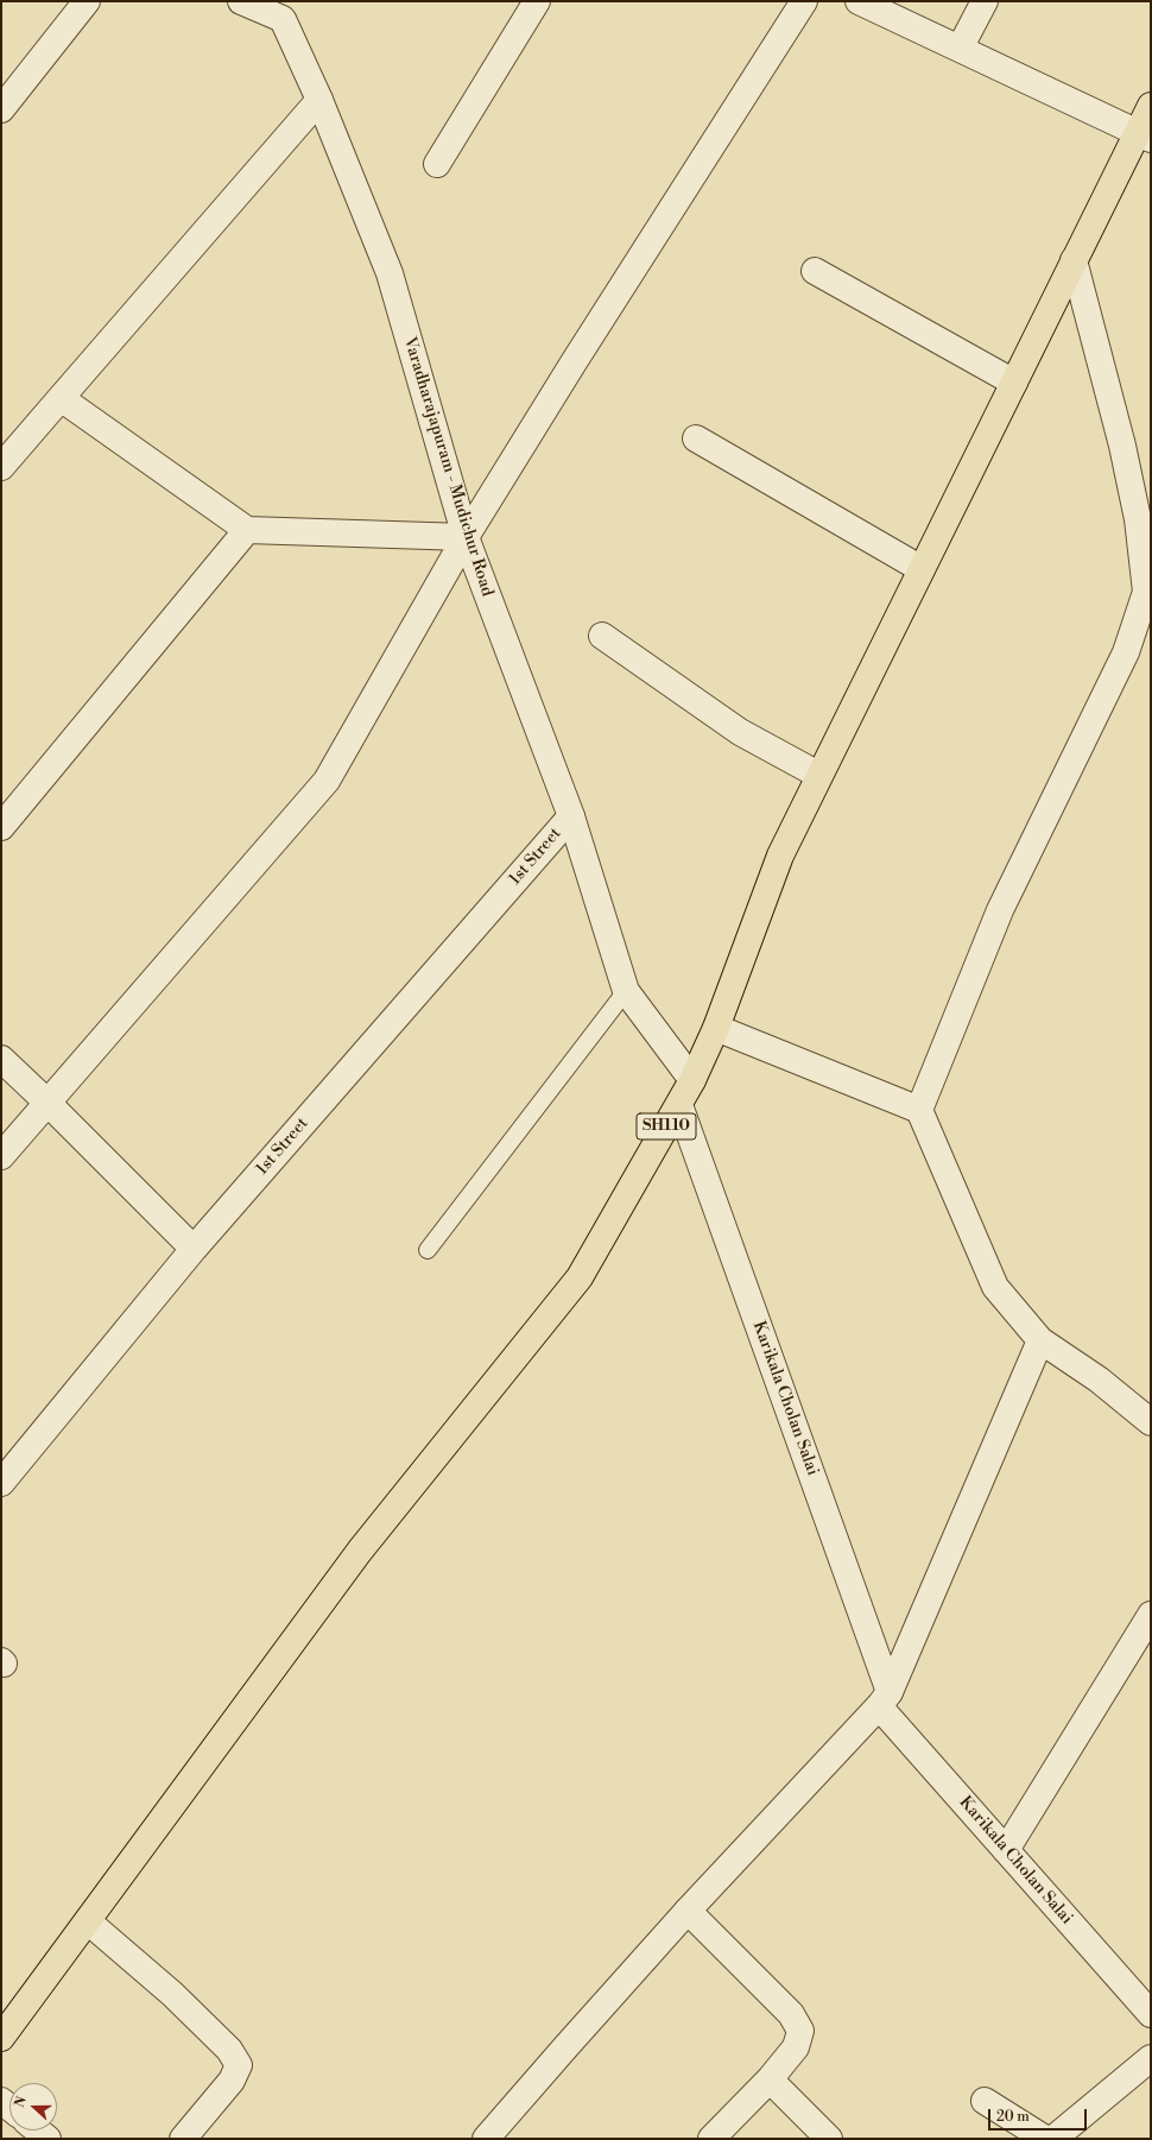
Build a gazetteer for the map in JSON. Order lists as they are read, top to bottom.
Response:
{
  "streets": {
    "main road": ["SH110"],
    "street": ["Varadharajapuram - Mudichur Road", "1st Street", "Karikala Cholan Salai"]
  },
  "crossings": [
    ["Varadharajapuram - Mudichur Road", "1st Street"],
    ["Varadharajapuram - Mudichur Road", "SH110"],
    ["SH110", "Karikala Cholan Salai"]
  ],
  "scale_bar": "20 m",
  "north": "left"
}
